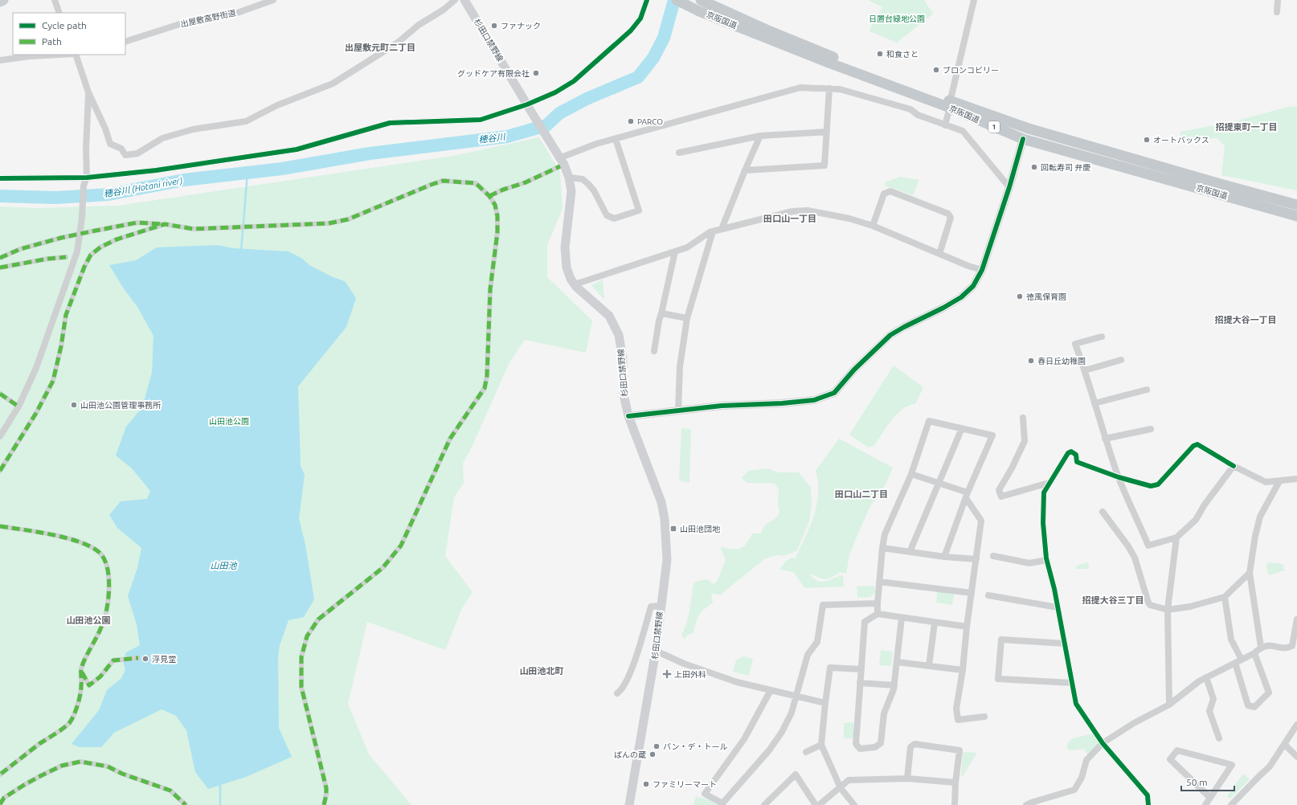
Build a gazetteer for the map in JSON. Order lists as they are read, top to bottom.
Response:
{
  "streets": {
    "highway": ["京阪国道", "1"],
    "main road": ["杉田口禁野線"],
    "street": ["出屋敷高野街道"]
  },
  "districts": [
    "出屋敷元町二丁目",
    "招提東町一丁目",
    "田口山一丁目",
    "招提大谷一丁目",
    "田口山二丁目",
    "招提大谷三丁目",
    "山田池公園",
    "山田池北町"
  ],
  "water": ["穂谷川", "穂谷川 (Hotani river)", "山田池"],
  "parks": ["日置台緑地公園", "山田池公園"],
  "places": {
    "other": [
      "ファナック",
      "和食さと",
      "ブロンコビリー",
      "グッドケア有限会社",
      "PARCO",
      "オートバックス",
      "回転寿司 弁慶",
      "徳風保育園",
      "春日丘幼稚園",
      "山田池公園管理事務所",
      "浮見堂",
      "パン・デ・トール",
      "ぱんの蔵",
      "ファミリーマート"
    ],
    "transit": ["山田池団地"],
    "health": ["上田外科"]
  },
  "legend": ["Cycle path", "Path"],
  "scale_bar": "50 m"
}
